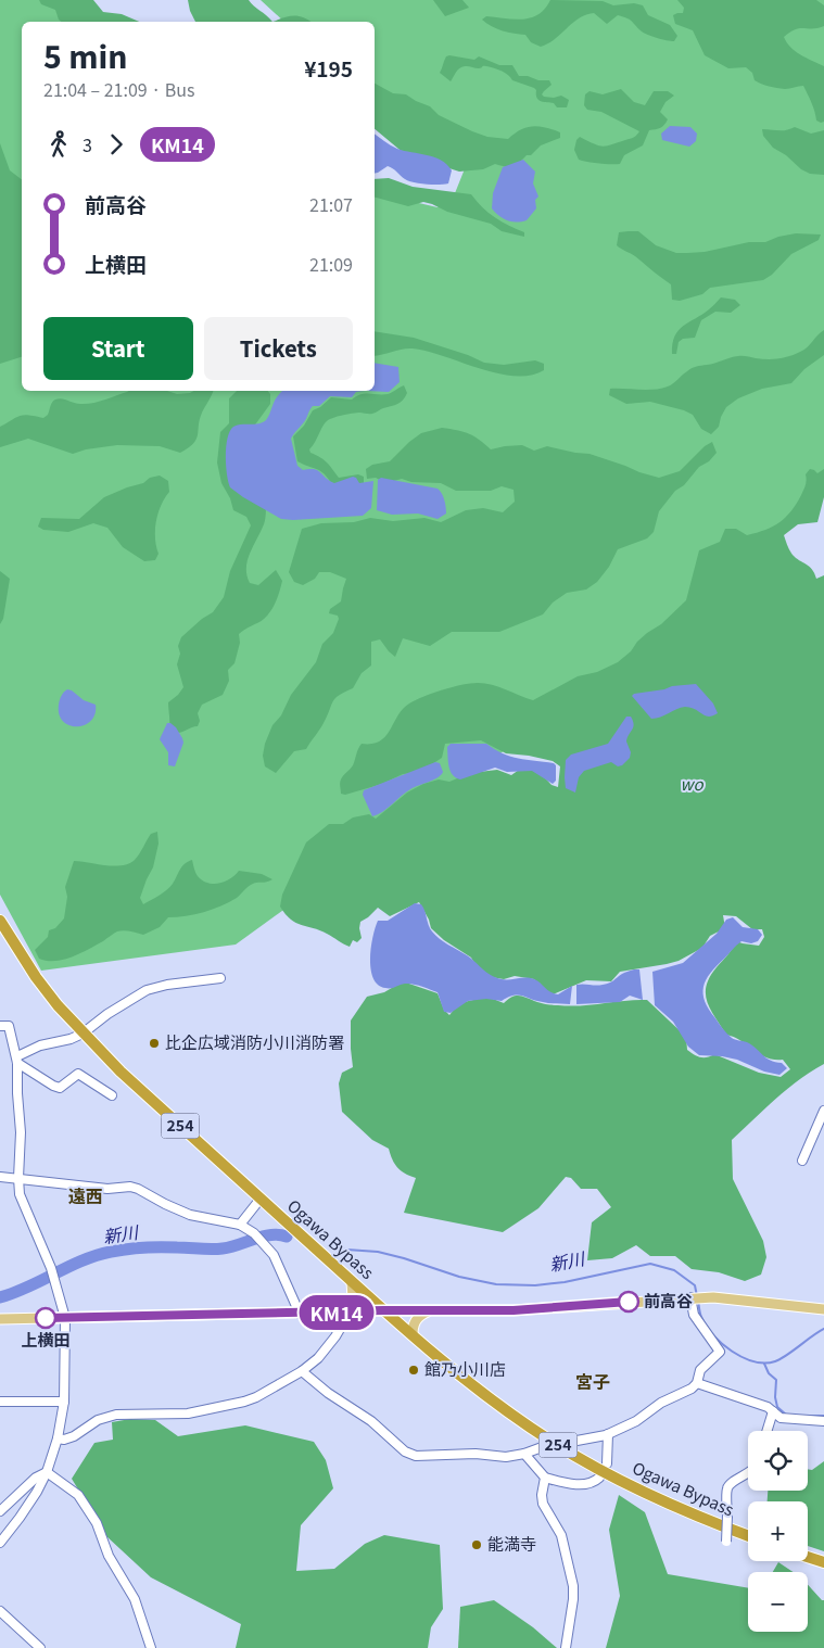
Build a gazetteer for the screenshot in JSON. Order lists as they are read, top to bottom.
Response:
{
  "streets": {
    "highway": ["254", "Ogawa Bypass"]
  },
  "districts": ["遠西", "宮子"],
  "water": ["新川"],
  "parks": ["wo"],
  "places": [
    "比企広域消防小川消防署",
    "前高谷",
    "上横田",
    "館乃小川店",
    "能満寺"
  ],
  "lines": ["bus line KM14"],
  "page": {
    "on_map": "KM14",
    "heading": ["5 min", "21:04 – 21:09 · Bus", "¥195"],
    "legs": ["3", "KM14"],
    "list": [
      {
        "name": "前高谷",
        "value": "21:07"
      },
      {
        "name": "上横田",
        "value": "21:09"
      }
    ],
    "buttons": ["Start", "Tickets"],
    "map_buttons": ["+", "−"]
  }
}
